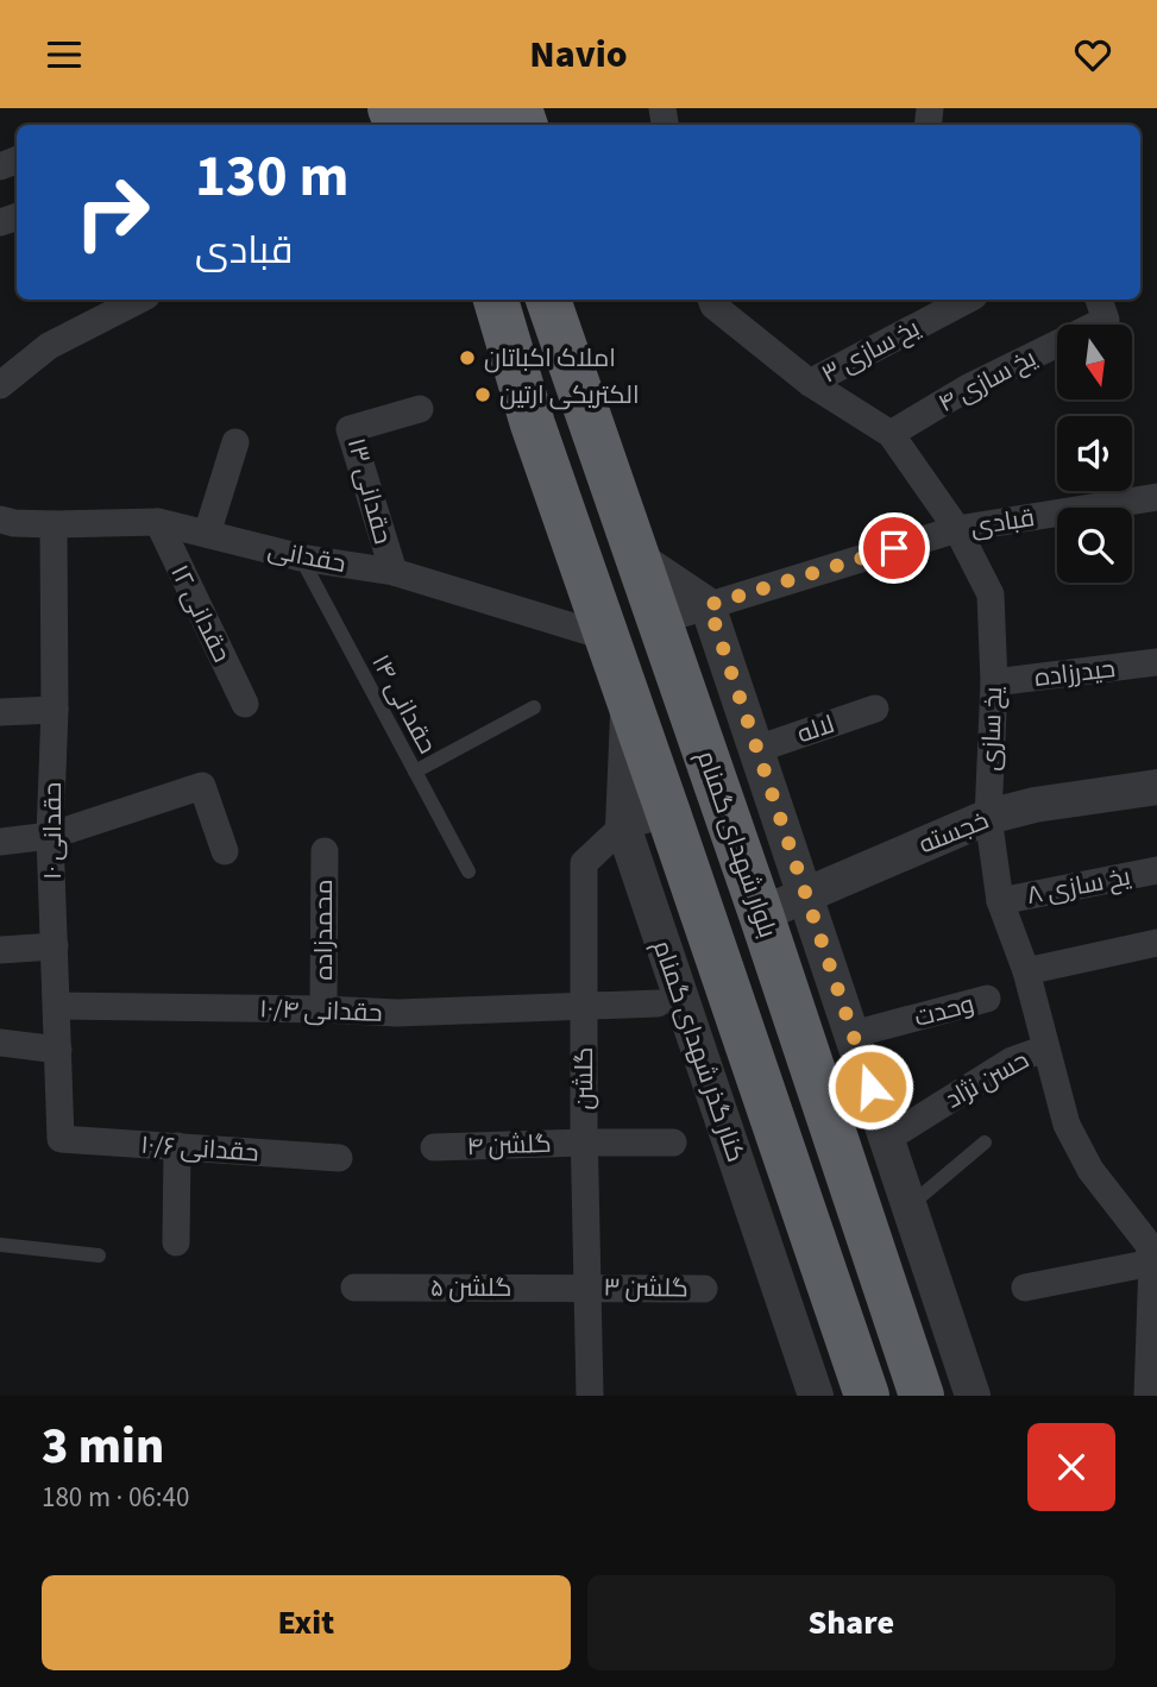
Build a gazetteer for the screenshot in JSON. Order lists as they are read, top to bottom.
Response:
{
  "streets": {
    "highway": ["بلوار شهدای گمنام"],
    "street": [
      "یخ سازی ۳",
      "یخ سازی ۴",
      "حقدانی ۱۳",
      "قبادی",
      "حقدانی",
      "حقدانی ۱۲",
      "حیدرزاده",
      "لاله",
      "یخ سازی",
      "حقدانی ۱۰",
      "خجسته",
      "یخ سازی ۸",
      "محمدزاده",
      "حقدانی ۱۰/۴",
      "وحدت",
      "کنار گذر شهدای گمنام",
      "گلشن",
      "حسن نژاد",
      "گلشن ۴",
      "حقدانی ۱۰/۶",
      "گلشن ۵",
      "گلشن ۳"
    ],
    "lane": ["حقدانی ۱۴"]
  },
  "crossings": [
    ["یخ سازی ۳", "یخ سازی"],
    ["یخ سازی ۴", "یخ سازی"],
    ["حقدانی ۱۳", "حقدانی"],
    ["قبادی", "یخ سازی"],
    ["قبادی", "بلوار شهدای گمنام"],
    ["حقدانی", "حقدانی ۱۲"],
    ["حقدانی", "حقدانی ۱۴"],
    ["حقدانی", "حقدانی ۱۰"],
    ["حیدرزاده", "یخ سازی"],
    ["یخ سازی", "خجسته"],
    ["یخ سازی", "یخ سازی ۸"],
    ["یخ سازی", "حسن نژاد"],
    ["حقدانی ۱۰", "حقدانی ۱۰/۴"],
    ["حقدانی ۱۰", "حقدانی ۱۰/۶"],
    ["خجسته", "بلوار شهدای گمنام"],
    ["محمدزاده", "حقدانی ۱۰/۴"],
    ["حقدانی ۱۰/۴", "گلشن"],
    ["کنار گذر شهدای گمنام", "گلشن"],
    ["گلشن", "گلشن ۴"],
    ["گلشن", "گلشن ۵"],
    ["گلشن", "گلشن ۳"],
    ["گلشن ۵", "گلشن ۳"]
  ],
  "places": ["املاک اکباتان", "الکتریکی ارتین"],
  "north": "bottom",
  "page": {
    "header": "Navio",
    "turn": ["130 m", "قبادی"],
    "heading": ["3 min", "180 m · 06:40"],
    "buttons": ["Exit", "Share"]
  }
}
